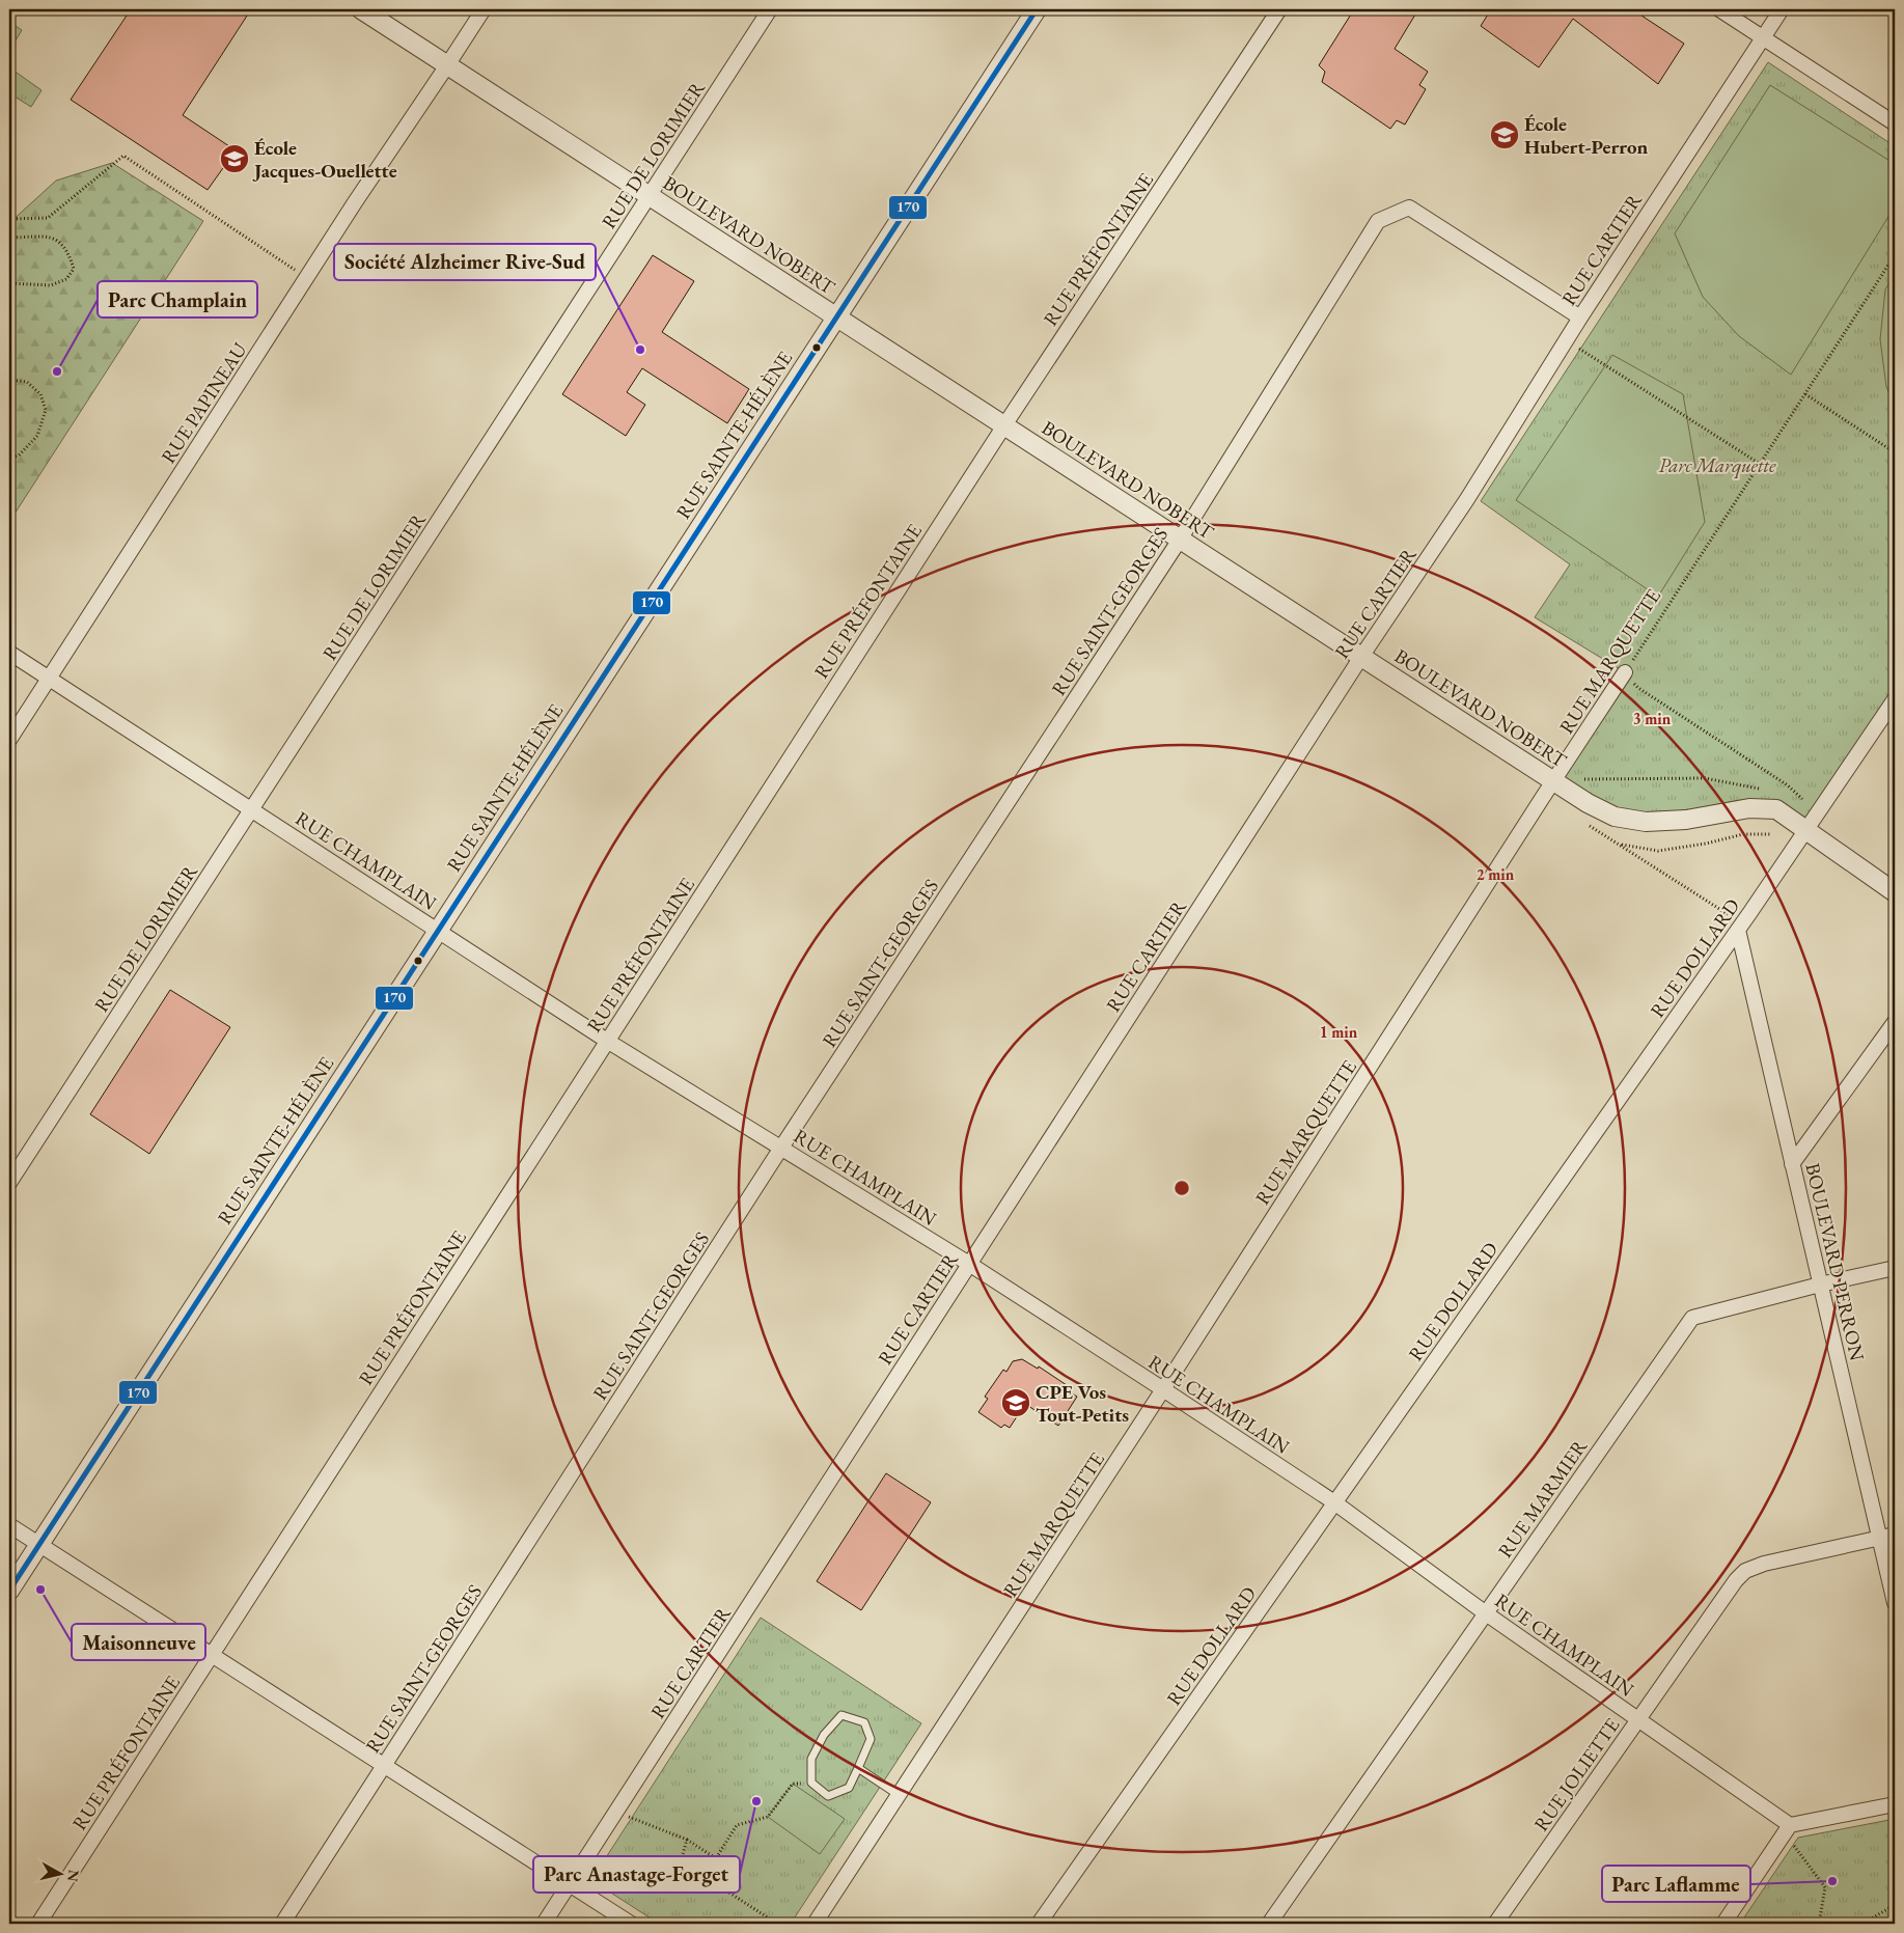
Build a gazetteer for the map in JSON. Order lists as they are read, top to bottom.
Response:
{
  "streets": {
    "street": [
      "RUE DE LORIMIER",
      "BOULEVARD NOBERT",
      "RUE PRÉFONTAINE",
      "RUE CARTIER",
      "RUE PAPINEAU",
      "RUE SAINTE-HÉLÈNE",
      "RUE SAINT-GEORGES",
      "RUE MARQUETTE",
      "RUE CHAMPLAIN",
      "RUE DOLLARD",
      "BOULEVARD PERRON",
      "RUE MARMIER",
      "RUE JOLIETTE"
    ]
  },
  "crossings": [
    ["RUE DE LORIMIER", "BOULEVARD NOBERT"],
    ["RUE DE LORIMIER", "RUE CHAMPLAIN"],
    ["BOULEVARD NOBERT", "RUE PRÉFONTAINE"],
    ["BOULEVARD NOBERT", "RUE CARTIER"],
    ["BOULEVARD NOBERT", "RUE PAPINEAU"],
    ["BOULEVARD NOBERT", "RUE SAINTE-HÉLÈNE"],
    ["BOULEVARD NOBERT", "RUE SAINT-GEORGES"],
    ["BOULEVARD NOBERT", "RUE MARQUETTE"],
    ["BOULEVARD NOBERT", "RUE DOLLARD"],
    ["RUE PRÉFONTAINE", "RUE CHAMPLAIN"],
    ["RUE CARTIER", "RUE SAINT-GEORGES"],
    ["RUE CARTIER", "RUE CHAMPLAIN"],
    ["RUE PAPINEAU", "RUE CHAMPLAIN"],
    ["RUE SAINTE-HÉLÈNE", "RUE CHAMPLAIN"],
    ["RUE SAINT-GEORGES", "RUE CHAMPLAIN"],
    ["RUE MARQUETTE", "RUE CHAMPLAIN"],
    ["RUE CHAMPLAIN", "RUE DOLLARD"],
    ["RUE CHAMPLAIN", "RUE MARMIER"],
    ["RUE CHAMPLAIN", "RUE JOLIETTE"],
    ["RUE DOLLARD", "BOULEVARD PERRON"],
    ["BOULEVARD PERRON", "RUE MARMIER"],
    ["BOULEVARD PERRON", "RUE JOLIETTE"]
  ],
  "parks": ["Parc Marquette"],
  "places": {
    "school or university": ["École Hubert-Perron", "École Jacques-Ouellette", "CPE Vos Tout-Petits"],
    "other": [
      "Société Alzheimer Rive-Sud",
      "Parc Champlain",
      "Maisonneuve",
      "Parc Anastage-Forget",
      "Parc Laflamme"
    ]
  },
  "lines": ["transit line 170"],
  "north": "right",
  "rings": ["3 min", "2 min", "1 min"]
}
